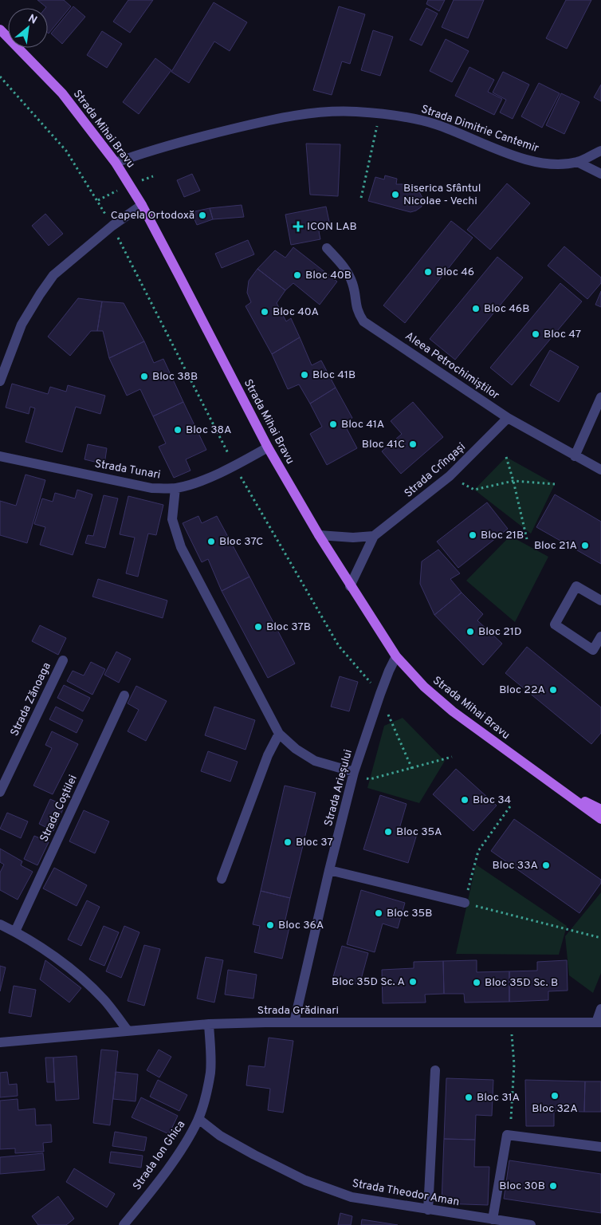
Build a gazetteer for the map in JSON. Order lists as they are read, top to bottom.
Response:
{
  "streets": {
    "main road": ["Strada Mihai Bravu"],
    "street": [
      "Strada Dimitrie Cantemir",
      "Aleea Petrochimiștilor",
      "Strada Tunari",
      "Strada Crîngași",
      "Strada Zănoaga",
      "Strada Arieșului",
      "Strada Coștilei",
      "Strada Grădinari",
      "Strada Ion Ghica",
      "Strada Theodor Aman"
    ]
  },
  "crossings": [
    ["Strada Mihai Bravu", "Strada Dimitrie Cantemir"],
    ["Strada Mihai Bravu", "Strada Tunari"],
    ["Strada Mihai Bravu", "Strada Crîngași"],
    ["Strada Mihai Bravu", "Strada Arieșului"],
    ["Aleea Petrochimiștilor", "Strada Crîngași"],
    ["Strada Arieșului", "Strada Grădinari"],
    ["Strada Grădinari", "Strada Ion Ghica"],
    ["Strada Ion Ghica", "Strada Theodor Aman"]
  ],
  "places": {
    "other": [
      "Biserica Sfântul Nicolae - Vechi",
      "Capela Ortodoxă",
      "Bloc 46",
      "Bloc 40B",
      "Bloc 46B",
      "Bloc 40A",
      "Bloc 47",
      "Bloc 41B",
      "Bloc 38B",
      "Bloc 41A",
      "Bloc 38A",
      "Bloc 41C",
      "Bloc 21B",
      "Bloc 37C",
      "Bloc 21A",
      "Bloc 37B",
      "Bloc 21D",
      "Bloc 22A",
      "Bloc 34",
      "Bloc 35A",
      "Bloc 37",
      "Bloc 33A",
      "Bloc 35B",
      "Bloc 36A",
      "Bloc 35D Sc. A",
      "Bloc 35D Sc. B",
      "Bloc 32A",
      "Bloc 31A",
      "Bloc 30B"
    ],
    "health": ["ICON LAB"]
  },
  "north": "top right"
}
